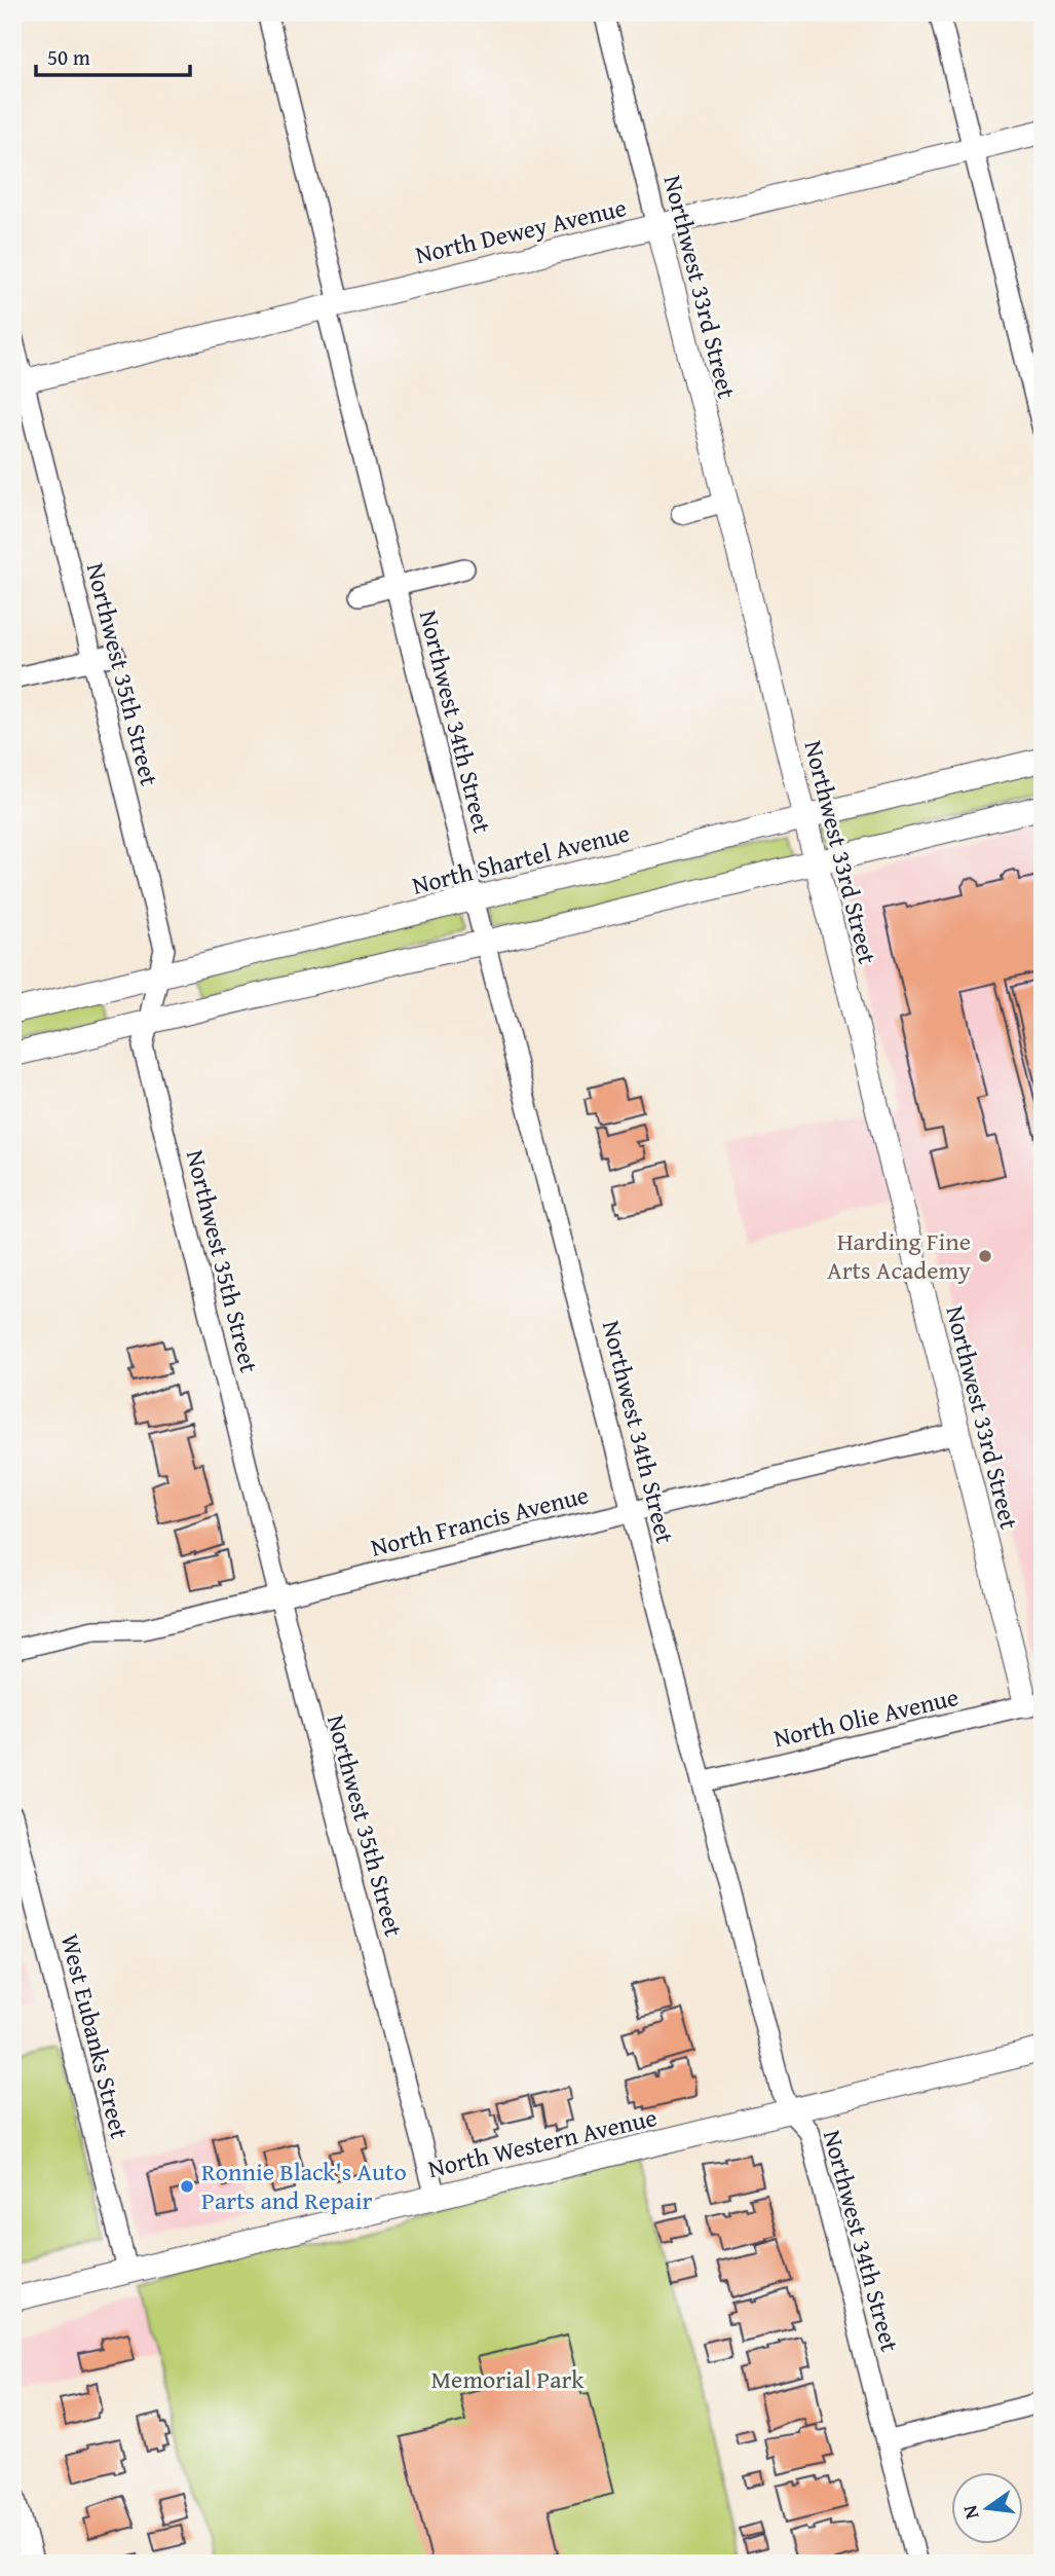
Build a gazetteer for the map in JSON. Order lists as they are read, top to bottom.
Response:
{
  "streets": {
    "street": [
      "North Dewey Avenue",
      "Northwest 33rd Street",
      "Northwest 35th Street",
      "Northwest 34th Street",
      "North Shartel Avenue",
      "North Francis Avenue",
      "North Olie Avenue",
      "West Eubanks Street",
      "North Western Avenue"
    ]
  },
  "crossings": [
    ["North Dewey Avenue", "Northwest 33rd Street"],
    ["North Dewey Avenue", "Northwest 35th Street"],
    ["North Dewey Avenue", "Northwest 34th Street"],
    ["Northwest 33rd Street", "North Shartel Avenue"],
    ["Northwest 33rd Street", "North Francis Avenue"],
    ["Northwest 33rd Street", "North Olie Avenue"],
    ["Northwest 35th Street", "North Shartel Avenue"],
    ["Northwest 35th Street", "North Francis Avenue"],
    ["Northwest 35th Street", "North Western Avenue"],
    ["Northwest 34th Street", "North Shartel Avenue"],
    ["Northwest 34th Street", "North Francis Avenue"],
    ["Northwest 34th Street", "North Olie Avenue"],
    ["Northwest 34th Street", "North Western Avenue"],
    ["West Eubanks Street", "North Western Avenue"]
  ],
  "parks": ["Memorial Park"],
  "places": ["Harding Fine Arts Academy", "Ronnie Black's Auto Parts and Repair"],
  "scale_bar": "50 m",
  "north": "left"
}
